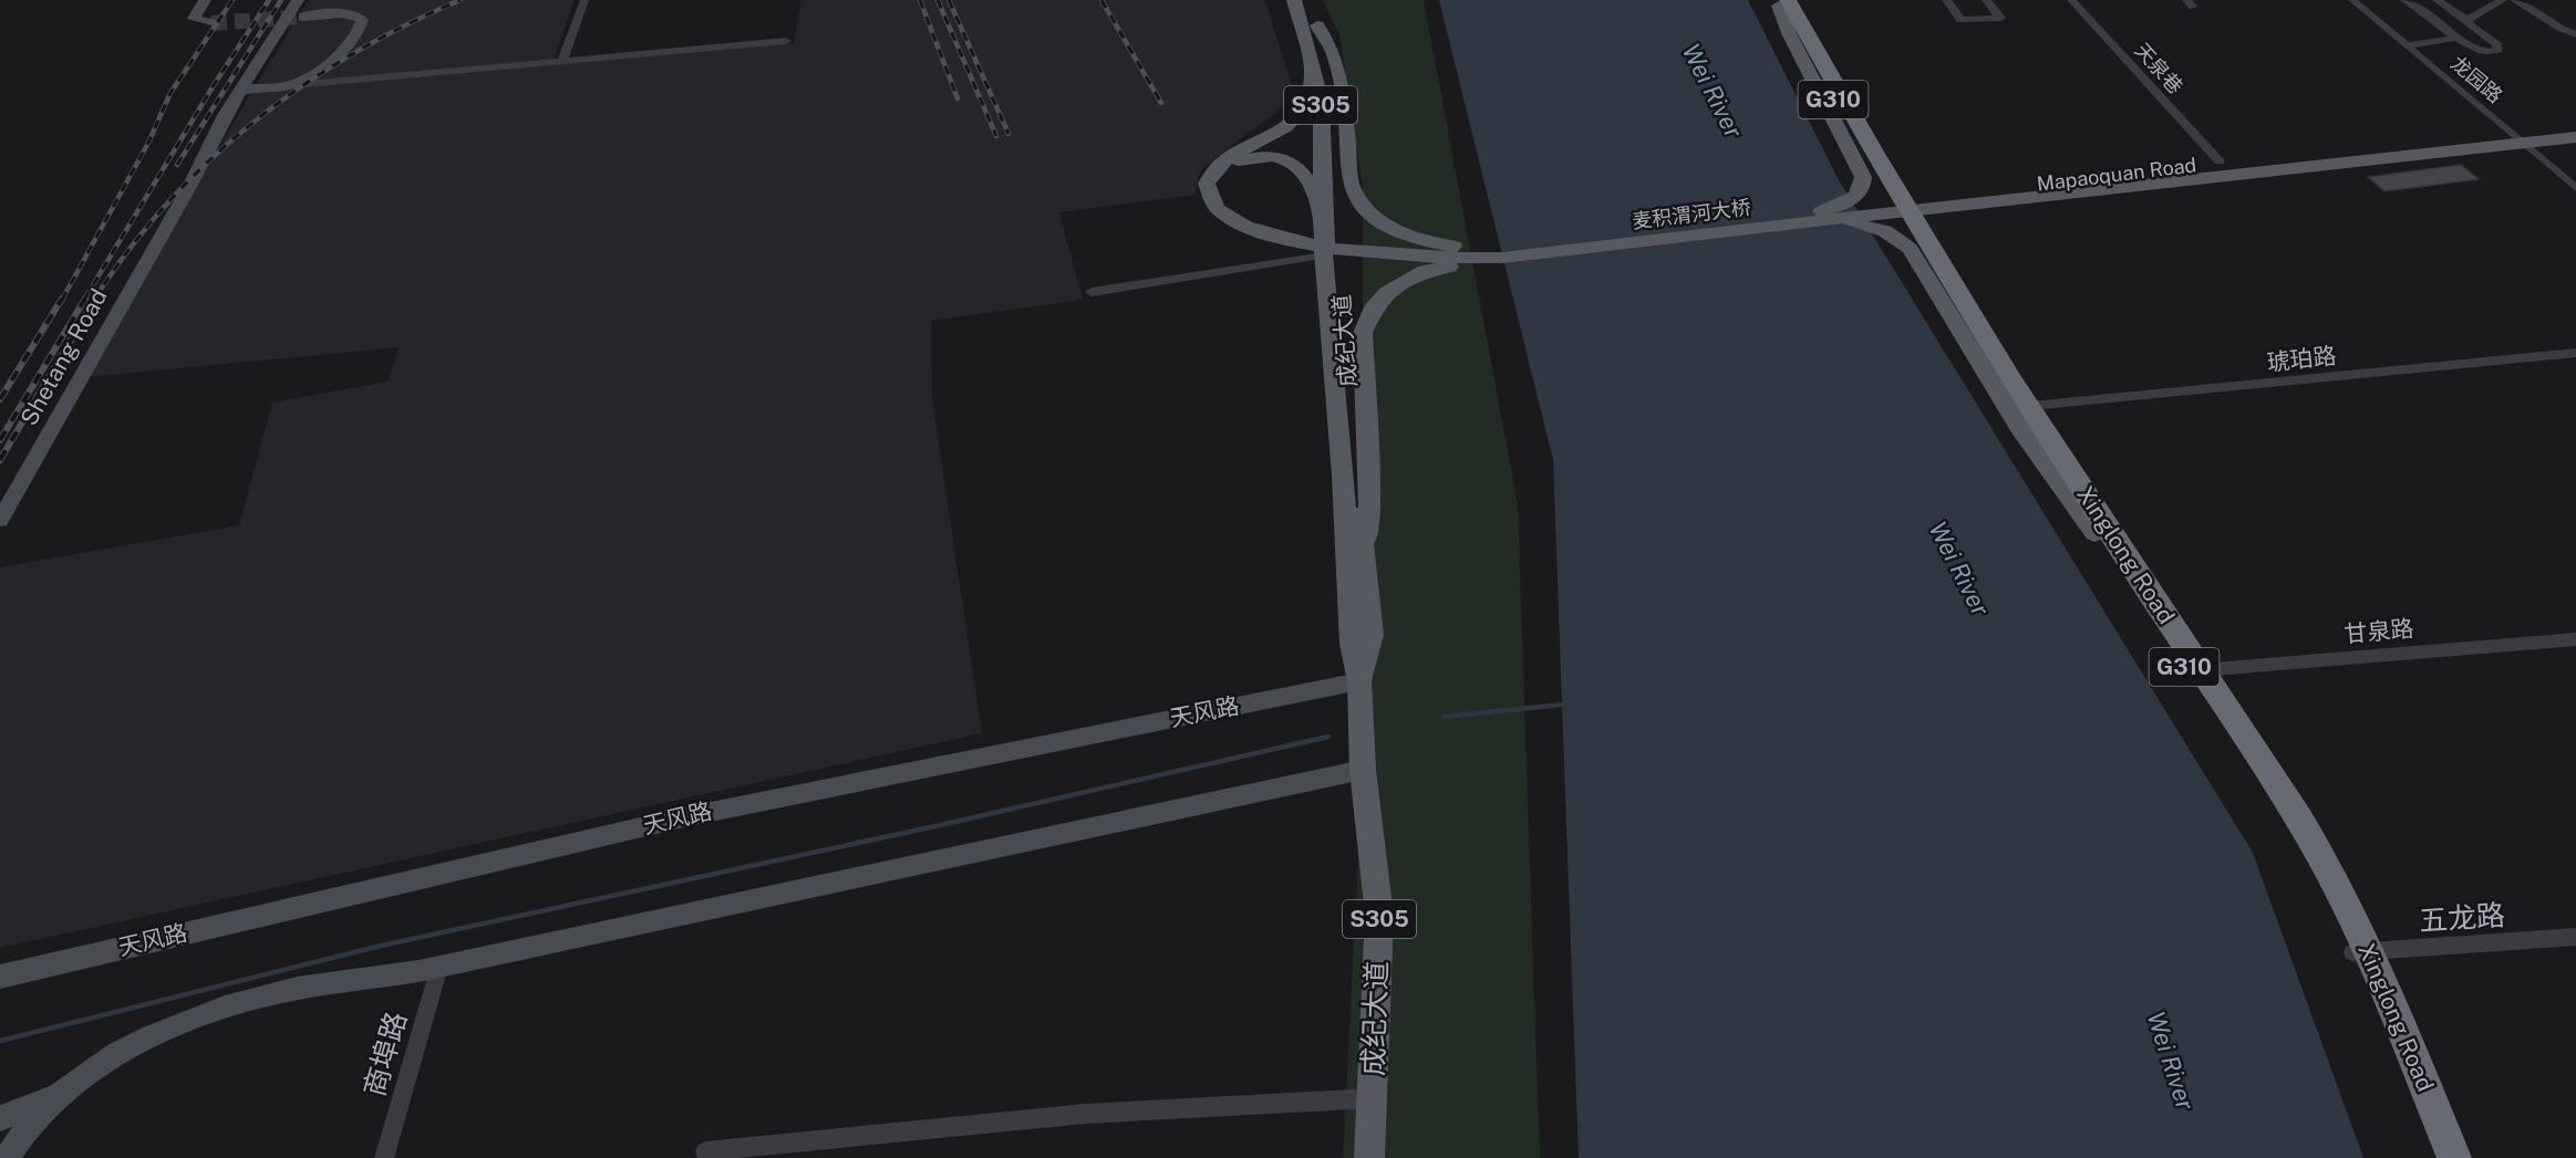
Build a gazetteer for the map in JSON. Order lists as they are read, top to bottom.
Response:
{
  "streets": {
    "highway": ["G310", "Xinglong Road"],
    "main road": [
      "S305",
      "Mapaoquan Road",
      "麦积渭河大桥",
      "成纪大道",
      "Shetang Road",
      "天风路"
    ],
    "street": [
      "天泉巷",
      "龙园路",
      "琥珀路",
      "甘泉路",
      "五龙路",
      "商埠路"
    ]
  },
  "crossings": [
    ["天泉巷", "Mapaoquan Road"],
    ["龙园路", "Mapaoquan Road"],
    ["Mapaoquan Road", "麦积渭河大桥"],
    ["Mapaoquan Road", "Xinglong Road"],
    ["成纪大道", "天风路"],
    ["琥珀路", "Xinglong Road"],
    ["Xinglong Road", "甘泉路"],
    ["Xinglong Road", "五龙路"]
  ],
  "water": ["Wei River"]
}
